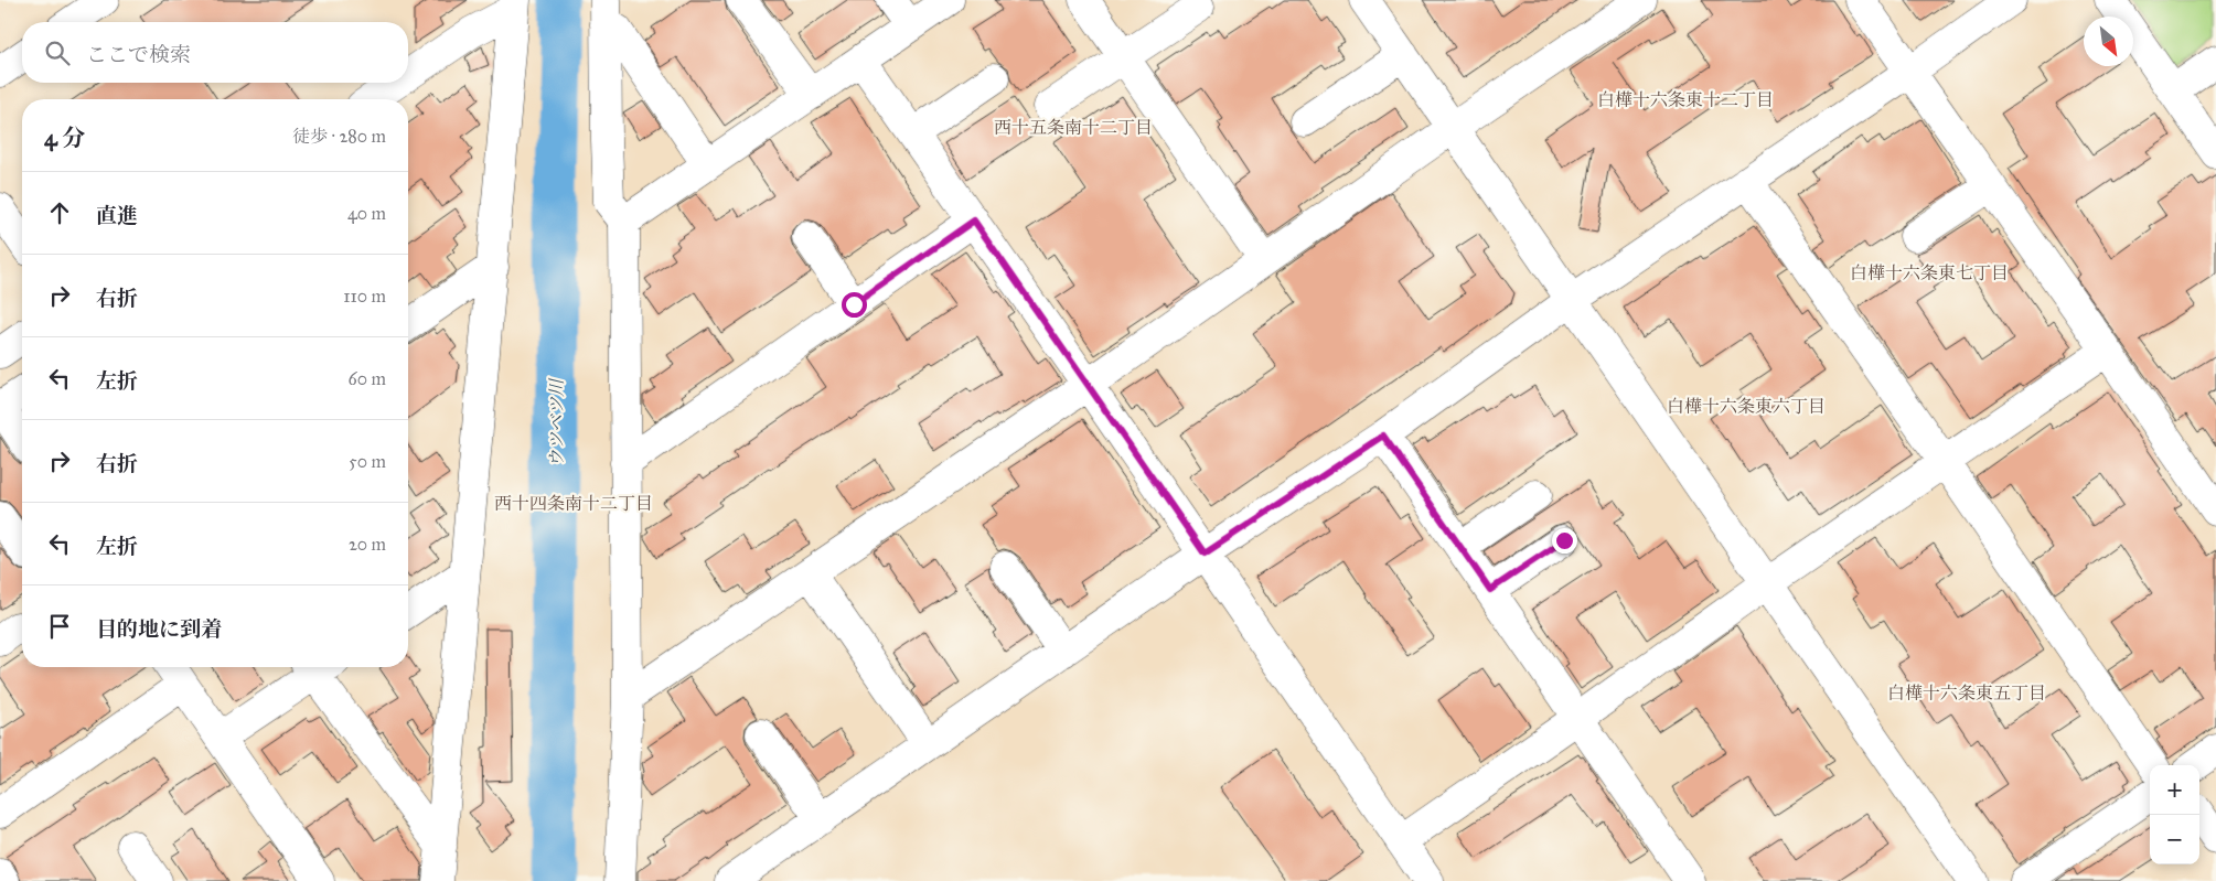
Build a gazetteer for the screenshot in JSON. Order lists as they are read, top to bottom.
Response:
{
  "districts": [
    "白樺十六条東十二丁目",
    "西十五条南十二丁目",
    "白樺十六条東七丁目",
    "白樺十六条東六丁目",
    "西十四条南十二丁目",
    "白樺十六条東五丁目"
  ],
  "water": ["ウツベツ川"],
  "north": "bottom right",
  "page": {
    "search": "ここで検索",
    "heading": ["4 分", "徒歩 · 280 m"],
    "list": [
      ["直進", "40 m"],
      ["右折", "110 m"],
      ["左折", "60 m"],
      ["右折", "50 m"],
      ["左折", "20 m"],
      "目的地に到着"
    ],
    "map_buttons": ["+", "−"]
  }
}
